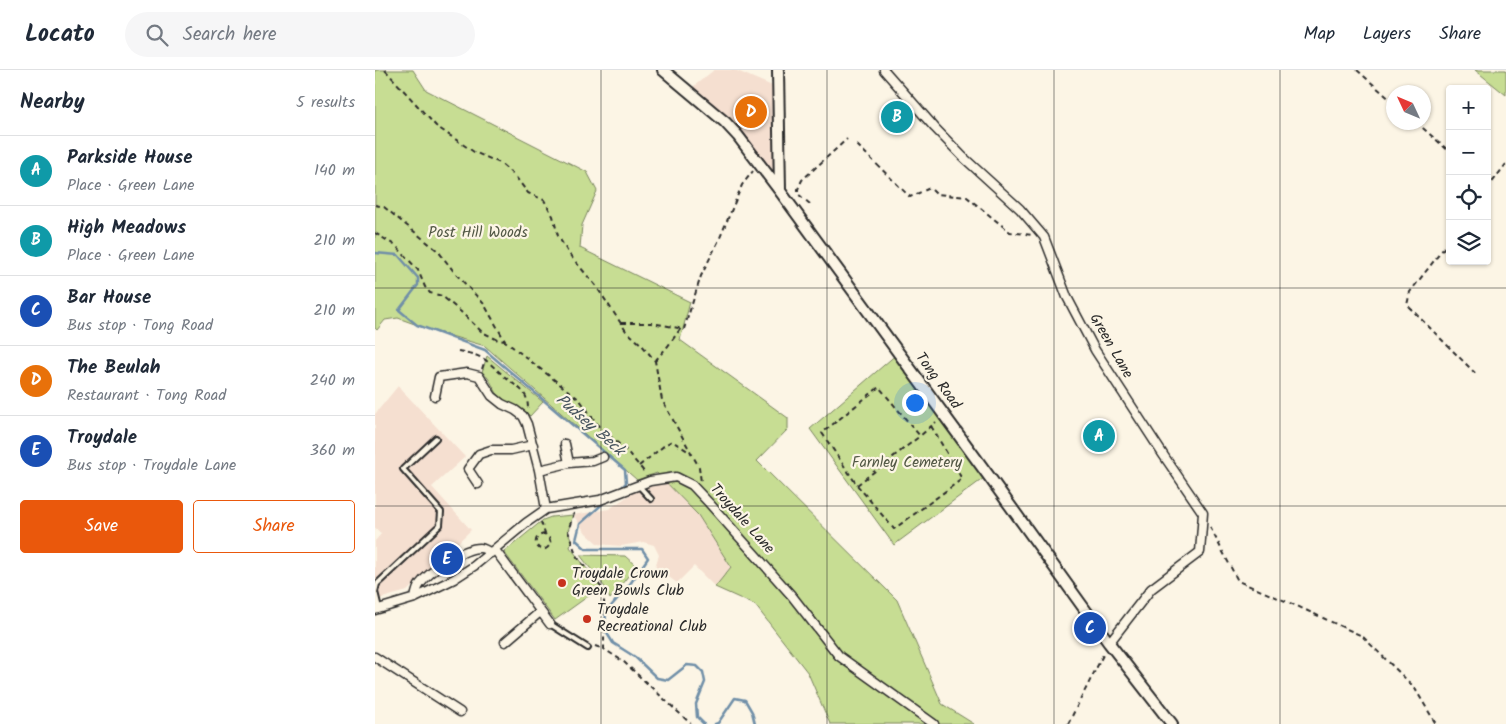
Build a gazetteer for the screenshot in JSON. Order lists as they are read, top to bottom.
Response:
{
  "streets": {
    "street": ["Green Lane", "Tong Road", "Troydale Lane"]
  },
  "water": ["Pudsey Beck"],
  "parks": ["Post Hill Woods", "Farnley Cemetery"],
  "places": ["Troydale Crown Green Bowls Club", "Troydale Recreational Club"],
  "north": "top left",
  "page": {
    "header": "Locato",
    "search": "Search here",
    "nav": ["Map", "Layers", "Share"],
    "heading": ["Nearby", "5 results"],
    "map_buttons": ["+", "−"],
    "pins": [
      "D",
      "B",
      "A",
      "E",
      "C"
    ],
    "list": [
      {
        "mark": "A",
        "name": "Parkside House",
        "note": "Place · Green Lane",
        "value": "140 m"
      },
      {
        "mark": "B",
        "name": "High Meadows",
        "note": "Place · Green Lane",
        "value": "210 m"
      },
      {
        "mark": "C",
        "name": "Bar House",
        "note": "Bus stop · Tong Road",
        "value": "210 m"
      },
      {
        "mark": "D",
        "name": "The Beulah",
        "note": "Restaurant · Tong Road",
        "value": "240 m"
      },
      {
        "mark": "E",
        "name": "Troydale",
        "note": "Bus stop · Troydale Lane",
        "value": "360 m"
      }
    ],
    "buttons": ["Save", "Share"]
  }
}
